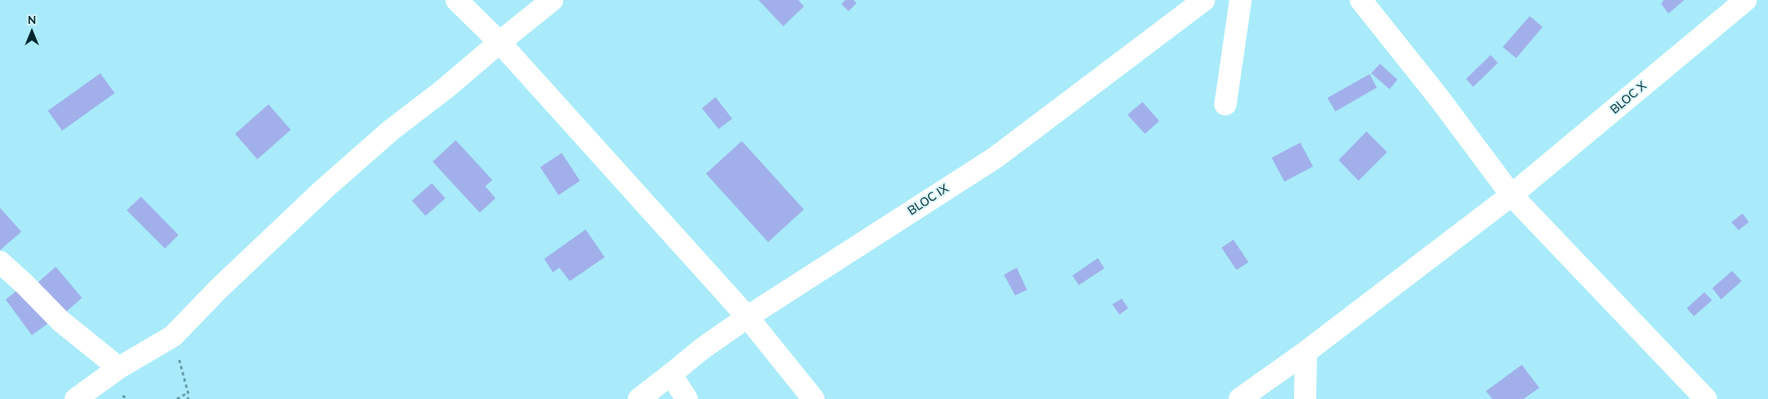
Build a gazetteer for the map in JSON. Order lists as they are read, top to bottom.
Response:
{
  "streets": {
    "street": ["BLOC X", "BLOC IX"]
  },
  "north": "top"
}
